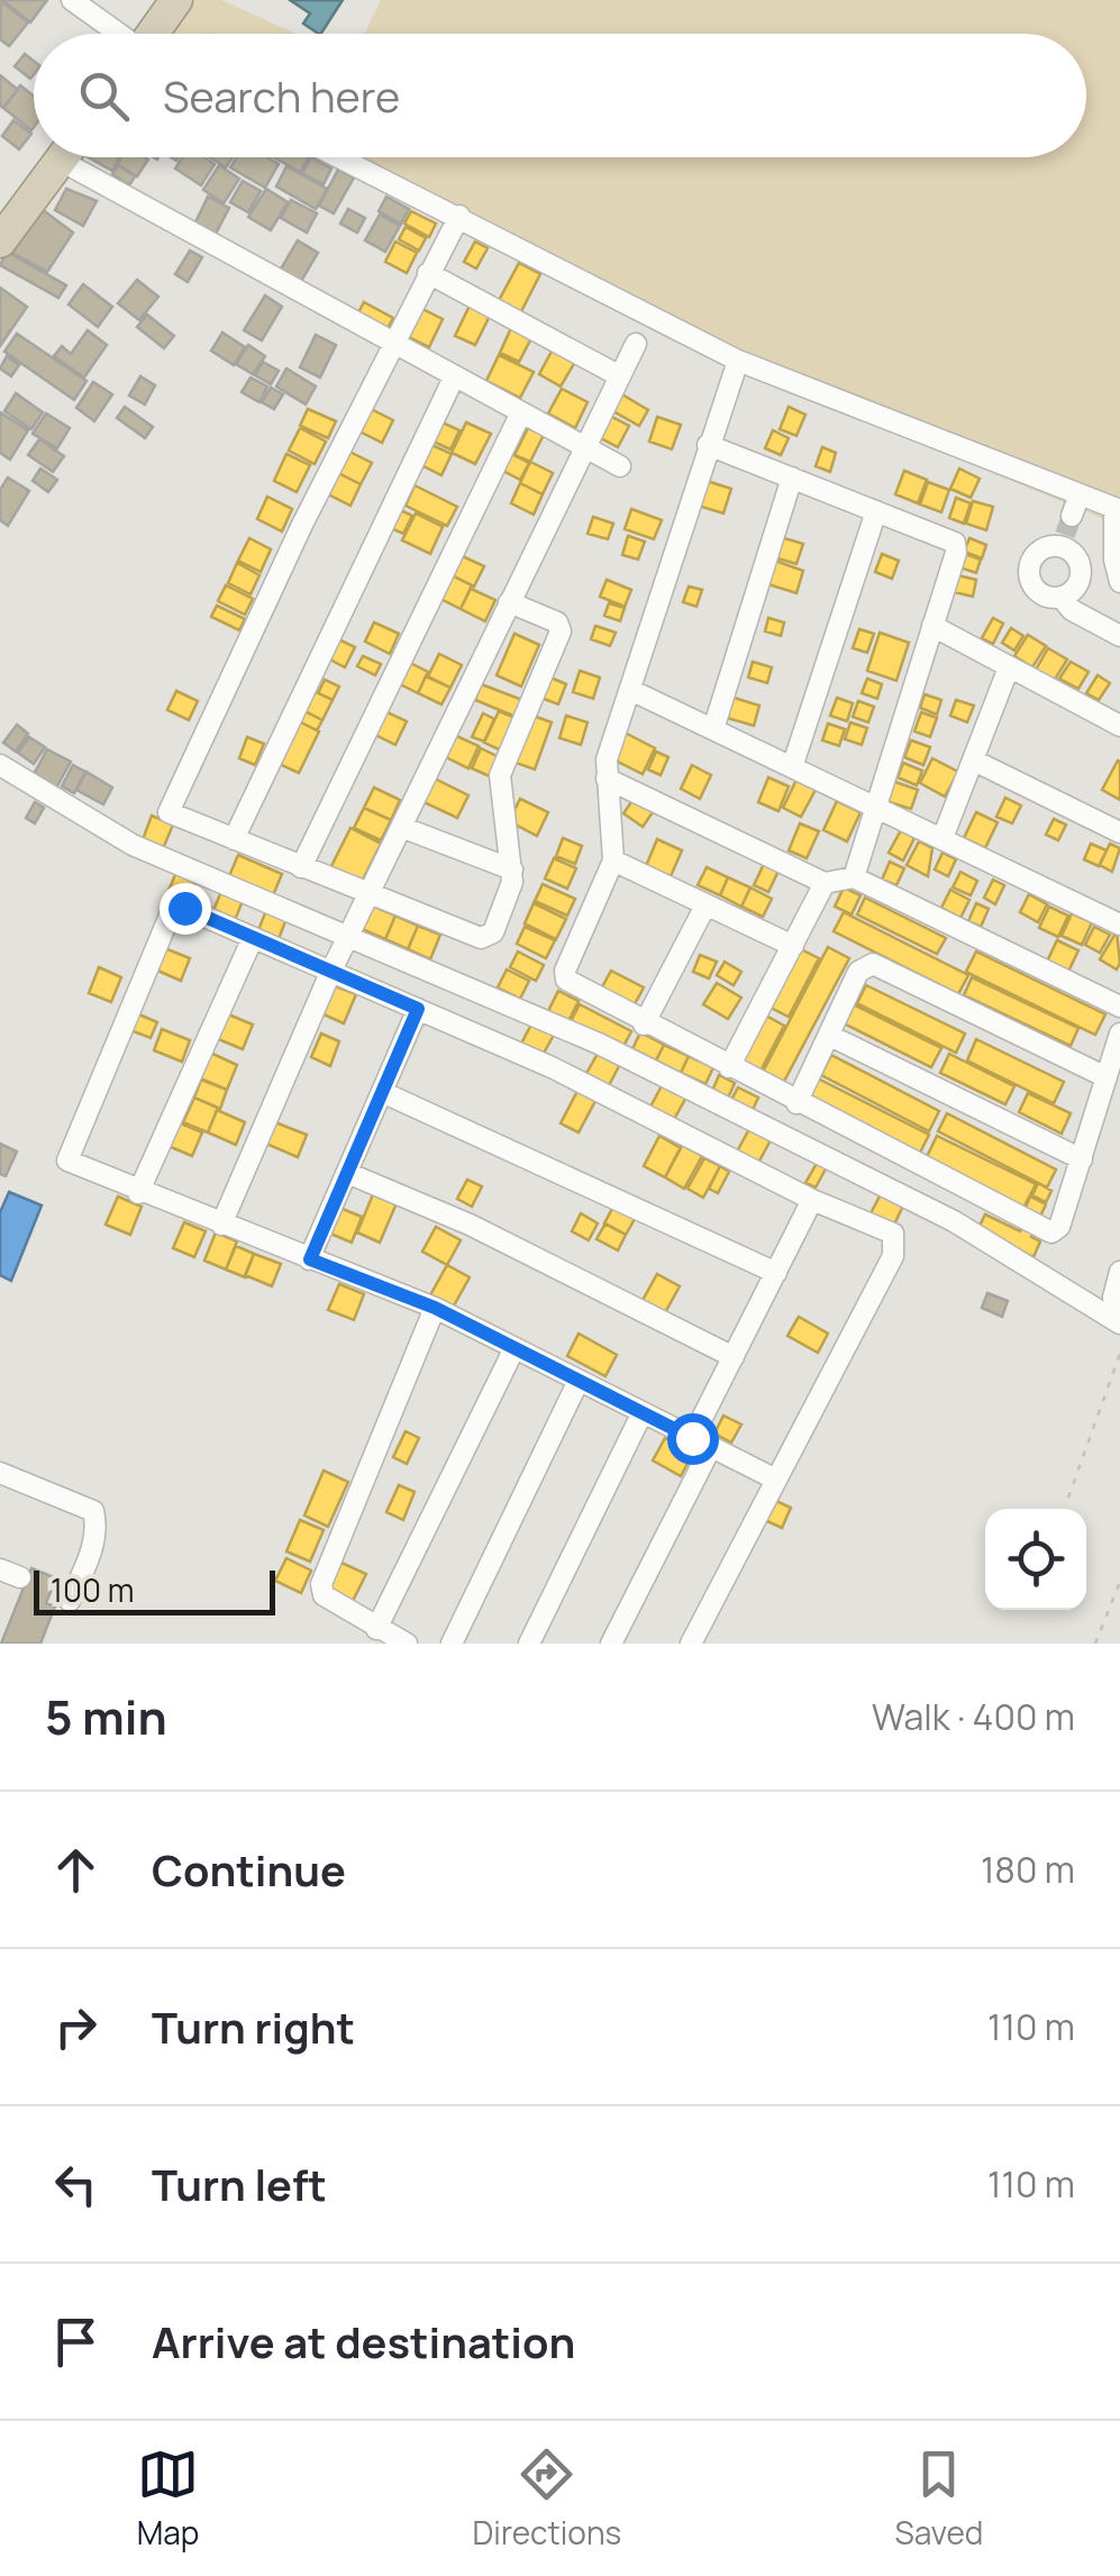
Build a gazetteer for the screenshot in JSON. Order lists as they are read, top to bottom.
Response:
{
  "scale_bar": "100 m",
  "page": {
    "search": "Search here",
    "scale": "100 m",
    "heading": ["5 min", "Walk · 400 m"],
    "list": [
      ["Continue", "180 m"],
      ["Turn right", "110 m"],
      ["Turn left", "110 m"],
      "Arrive at destination"
    ],
    "nav": ["Map", "Directions", "Saved"]
  }
}
